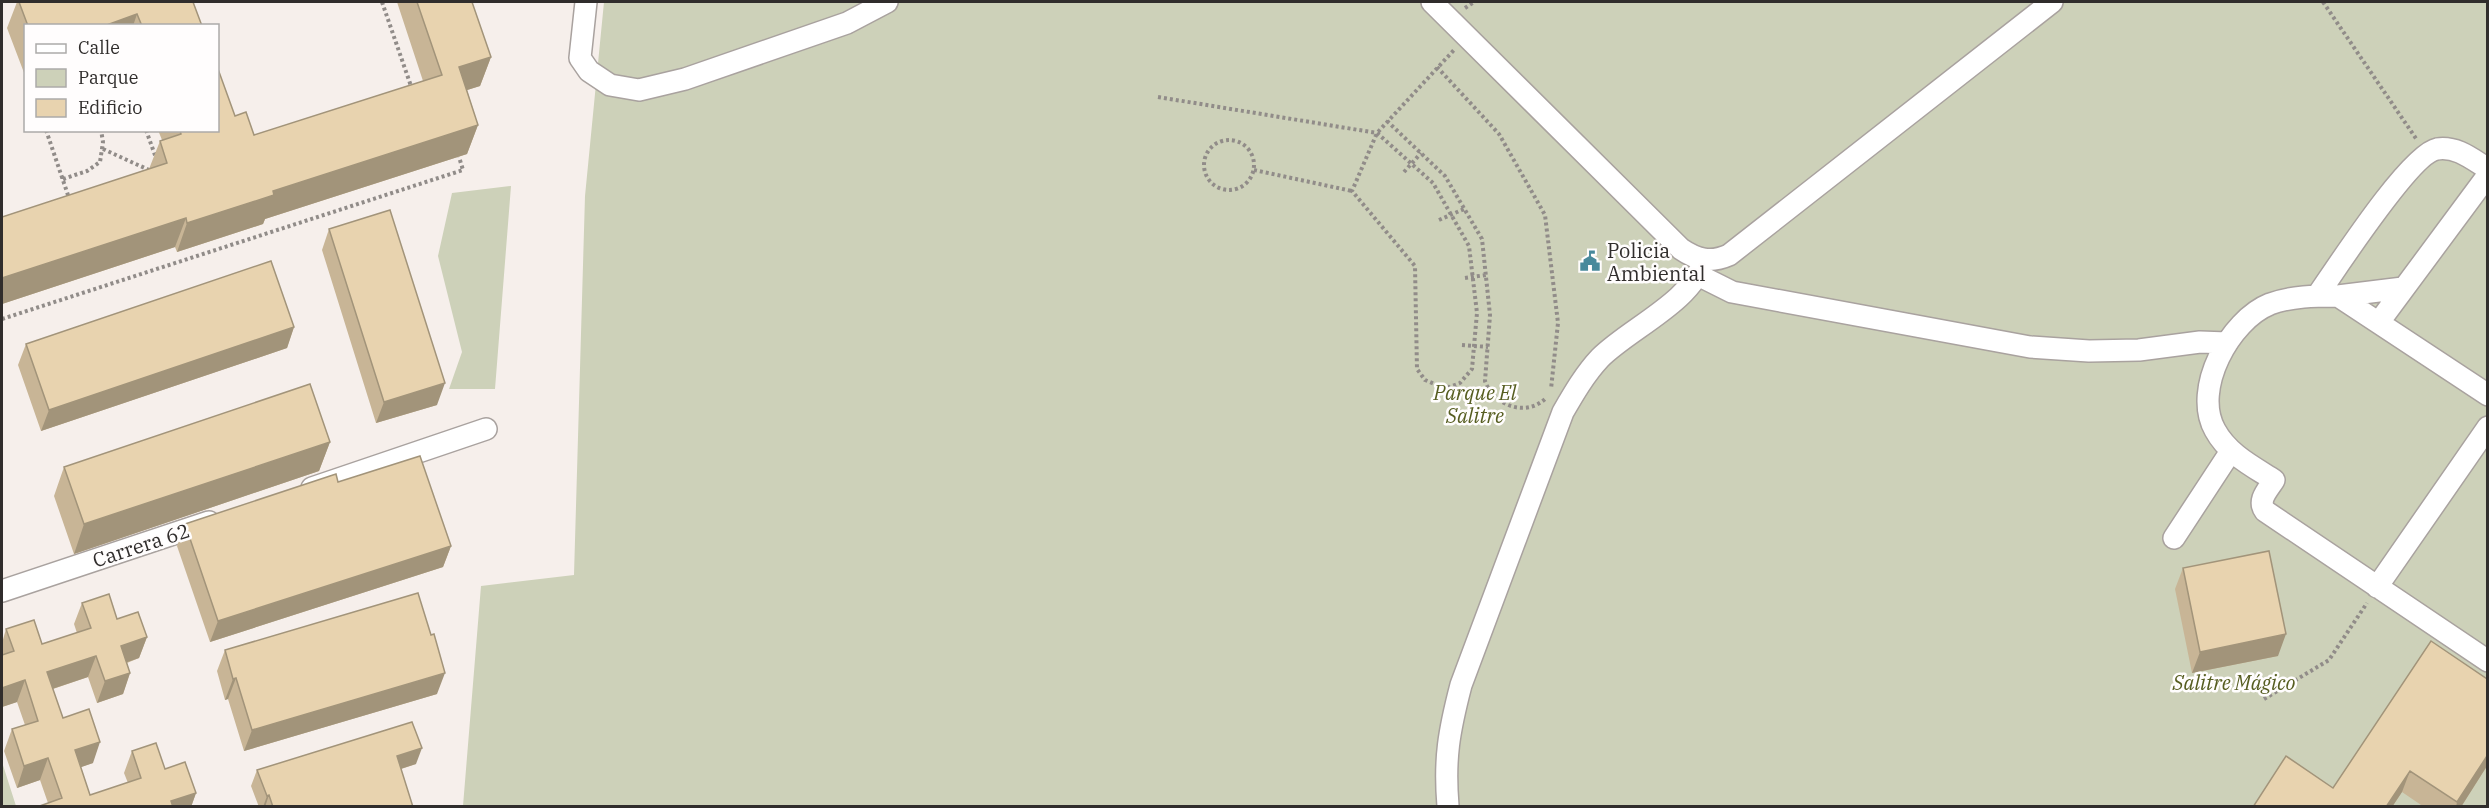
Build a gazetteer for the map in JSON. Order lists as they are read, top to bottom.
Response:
{
  "streets": {
    "street": ["Carrera 62"]
  },
  "parks": ["Parque El Salitre", "Salitre Mágico"],
  "places": {
    "public building": ["Policia Ambiental"]
  },
  "legend": ["Calle", "Parque", "Edificio"]
}
